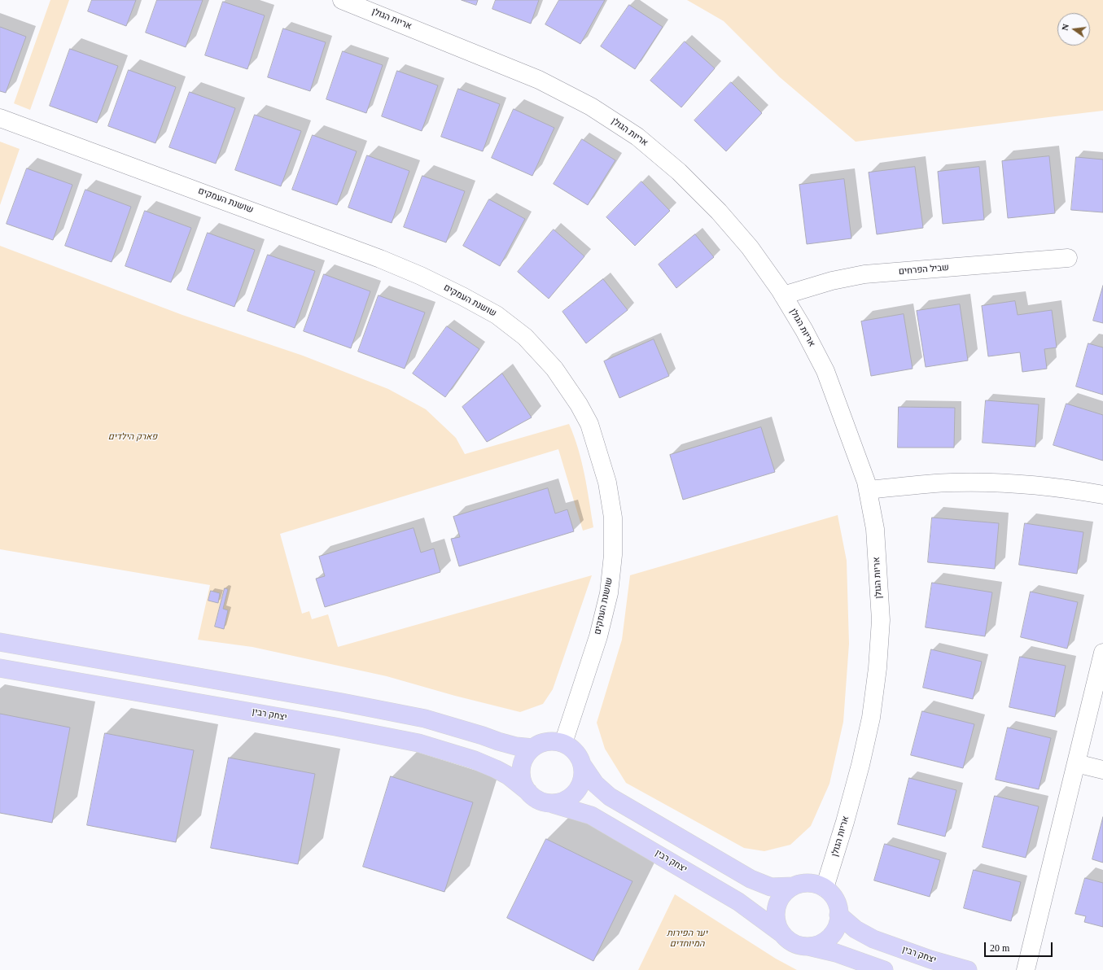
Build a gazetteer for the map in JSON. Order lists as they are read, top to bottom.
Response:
{
  "streets": {
    "main road": ["יצחק רבין"],
    "street": ["אריות הגולן", "שושנת העמקים", "שביל הפרחים"]
  },
  "crossings": [
    ["אריות הגולן", "שביל הפרחים"],
    ["אריות הגולן", "יצחק רבין"],
    ["שושנת העמקים", "יצחק רבין"]
  ],
  "parks": ["פארק הילדים", "יער הפירות המיוחדים"],
  "scale_bar": "20 m",
  "north": "left"
}
